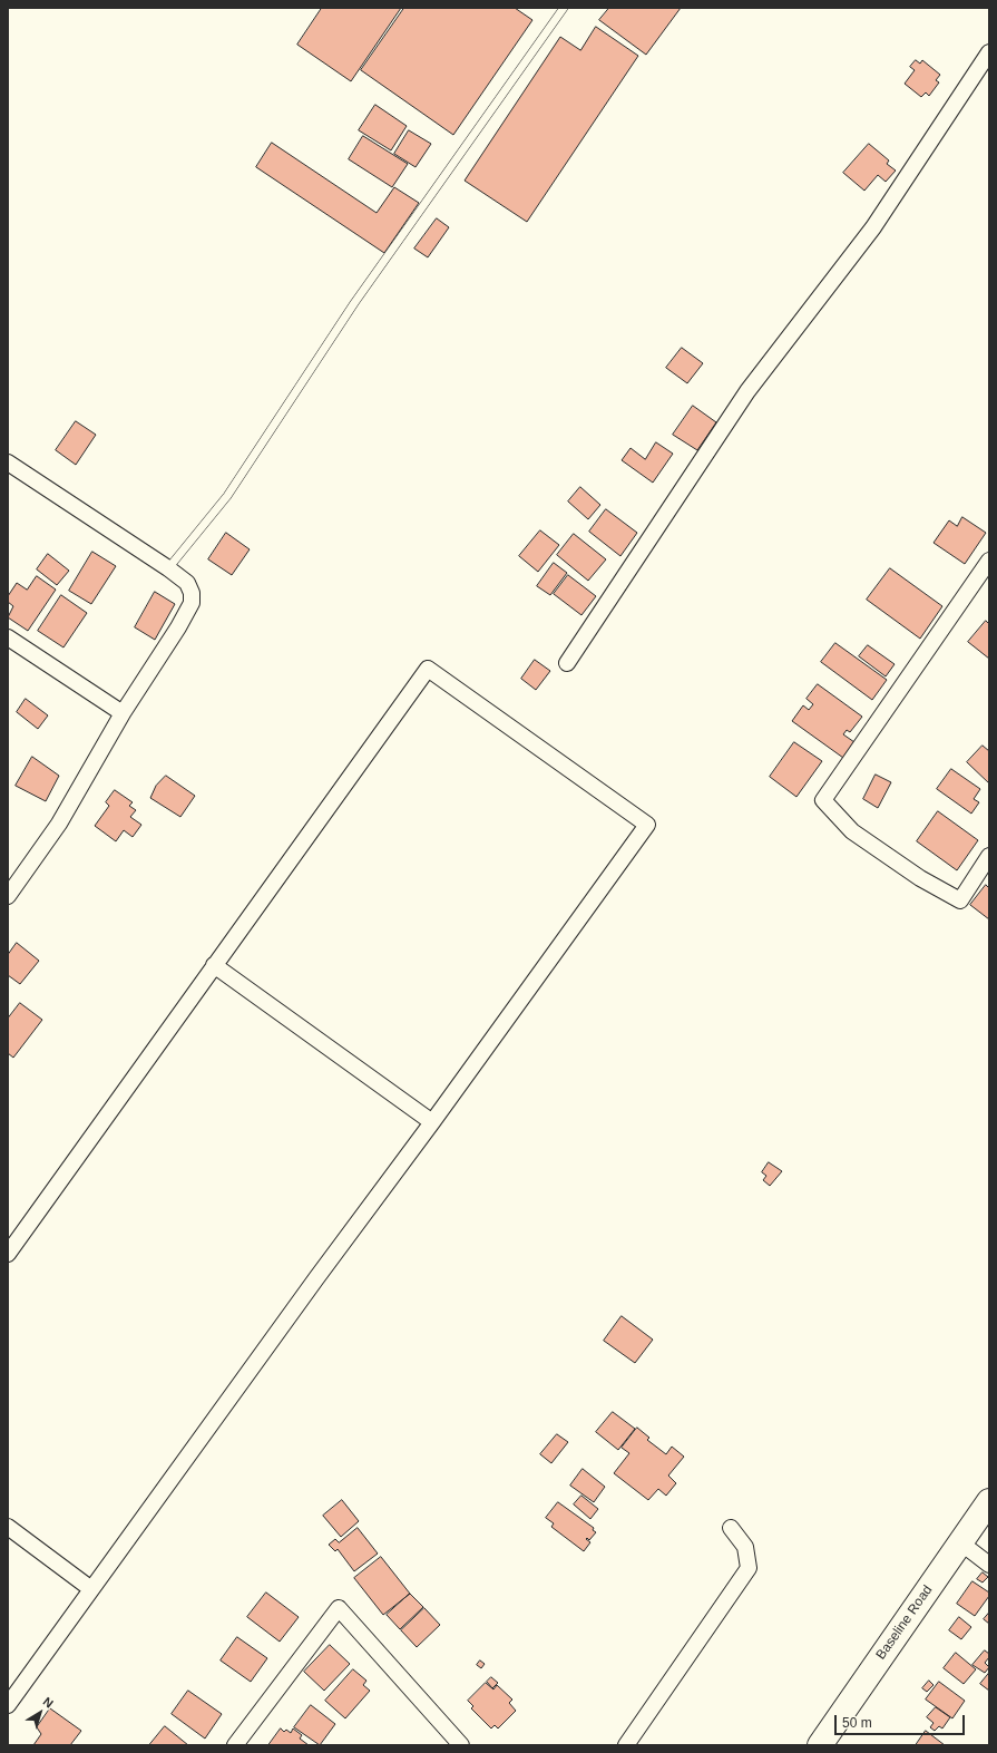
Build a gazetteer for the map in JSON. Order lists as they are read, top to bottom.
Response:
{
  "streets": {
    "main road": ["Baseline Road"]
  },
  "scale_bar": "50 m",
  "north": "top right"
}
